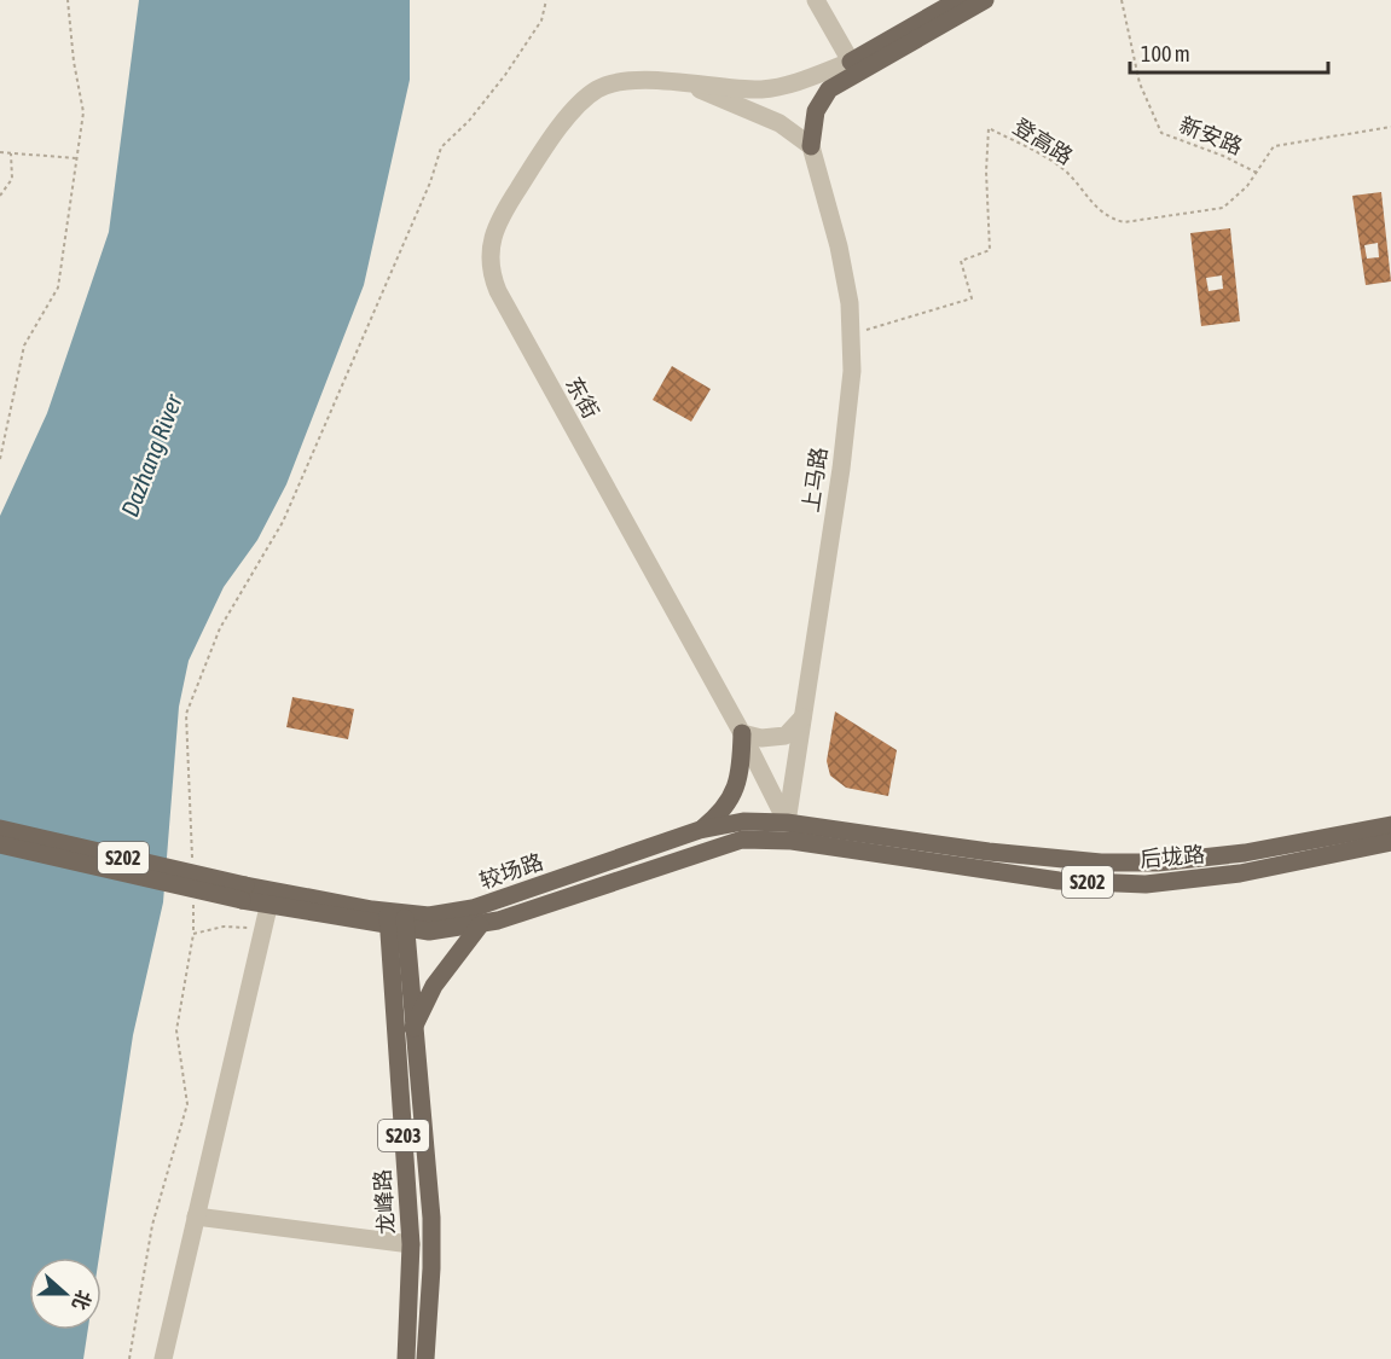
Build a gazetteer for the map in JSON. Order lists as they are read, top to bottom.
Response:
{
  "streets": {
    "main road": [
      "后垅路",
      "S202",
      "较场路",
      "S203",
      "龙峰路"
    ],
    "street": ["东街", "上马路"],
    "path": ["新安路", "登高路"]
  },
  "crossings": [
    ["新安路", "登高路"],
    ["登高路", "上马路"],
    ["东街", "上马路"],
    ["东街", "后垅路"],
    ["东街", "较场路"],
    ["上马路", "后垅路"],
    ["上马路", "较场路"],
    ["后垅路", "较场路"],
    ["S202", "较场路"],
    ["较场路", "龙峰路"]
  ],
  "water": ["Dazhang River"],
  "scale_bar": "100 m",
  "north": "right"
}
